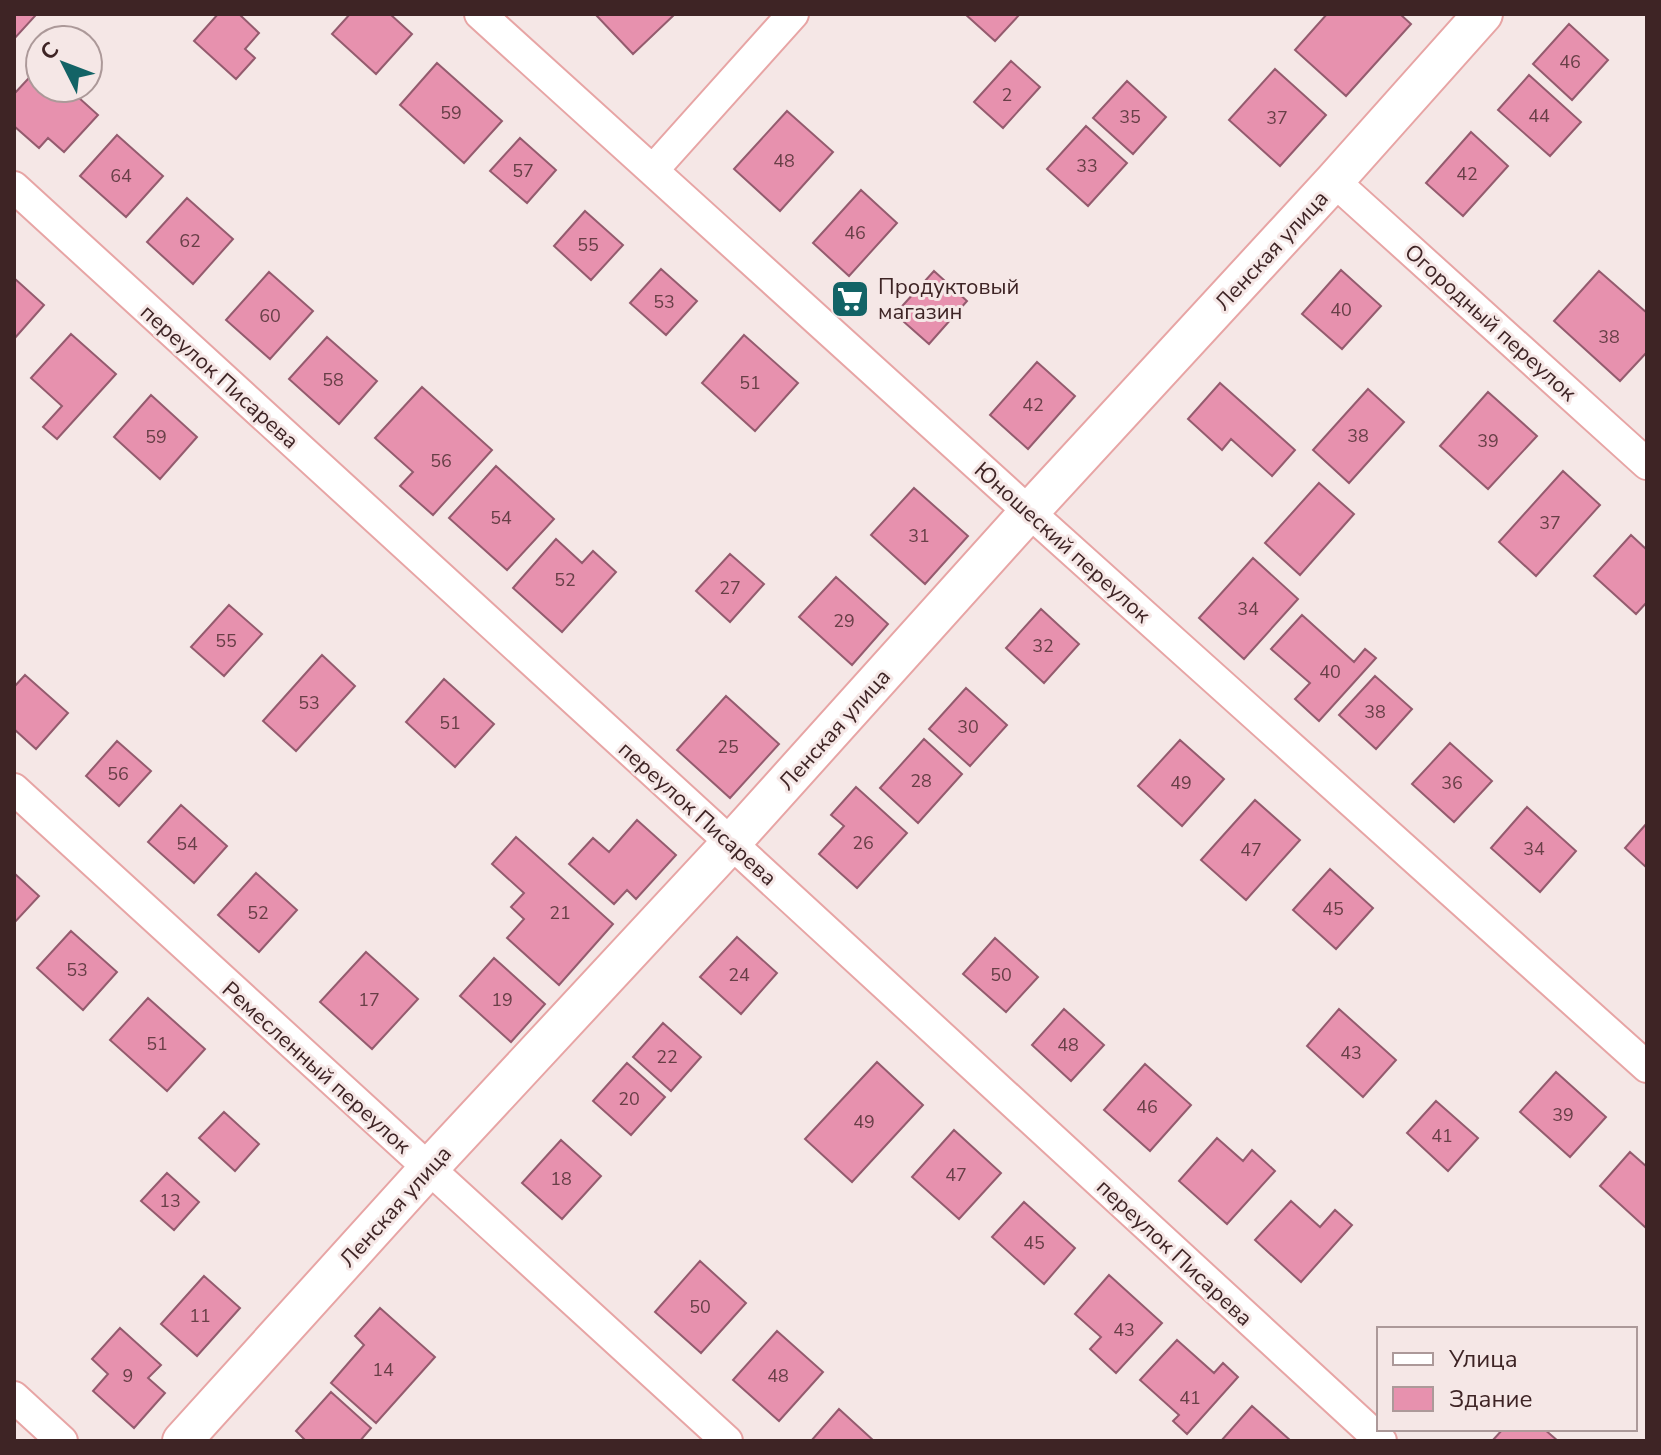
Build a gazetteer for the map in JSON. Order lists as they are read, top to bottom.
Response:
{
  "streets": {
    "street": [
      "Ленская улица",
      "Огородный переулок",
      "переулок Писарева",
      "Юношеский переулок",
      "Ремесленный переулок"
    ]
  },
  "crossings": [
    ["Ленская улица", "Огородный переулок"],
    ["Ленская улица", "переулок Писарева"],
    ["Ленская улица", "Юношеский переулок"],
    ["Ленская улица", "Ремесленный переулок"]
  ],
  "places": {
    "supermarket": ["Продуктовый магазин"]
  },
  "house_numbers": [
    "46",
    "2",
    "59",
    "44",
    "35",
    "37",
    "48",
    "33",
    "57",
    "42",
    "64",
    "46",
    "62",
    "55",
    "53",
    "40",
    "60",
    "38",
    "58",
    "51",
    "42",
    "38",
    "59",
    "39",
    "56",
    "54",
    "37",
    "31",
    "52",
    "27",
    "34",
    "29",
    "55",
    "32",
    "40",
    "53",
    "38",
    "51",
    "30",
    "25",
    "56",
    "28",
    "49",
    "36",
    "26",
    "54",
    "34",
    "47",
    "45",
    "52",
    "21",
    "53",
    "24",
    "50",
    "17",
    "19",
    "51",
    "48",
    "43",
    "22",
    "20",
    "46",
    "39",
    "49",
    "41",
    "47",
    "18",
    "13",
    "45",
    "50",
    "11",
    "43",
    "14",
    "9",
    "48",
    "41"
  ],
  "legend": ["Улица", "Здание"],
  "north": "top left"
}
